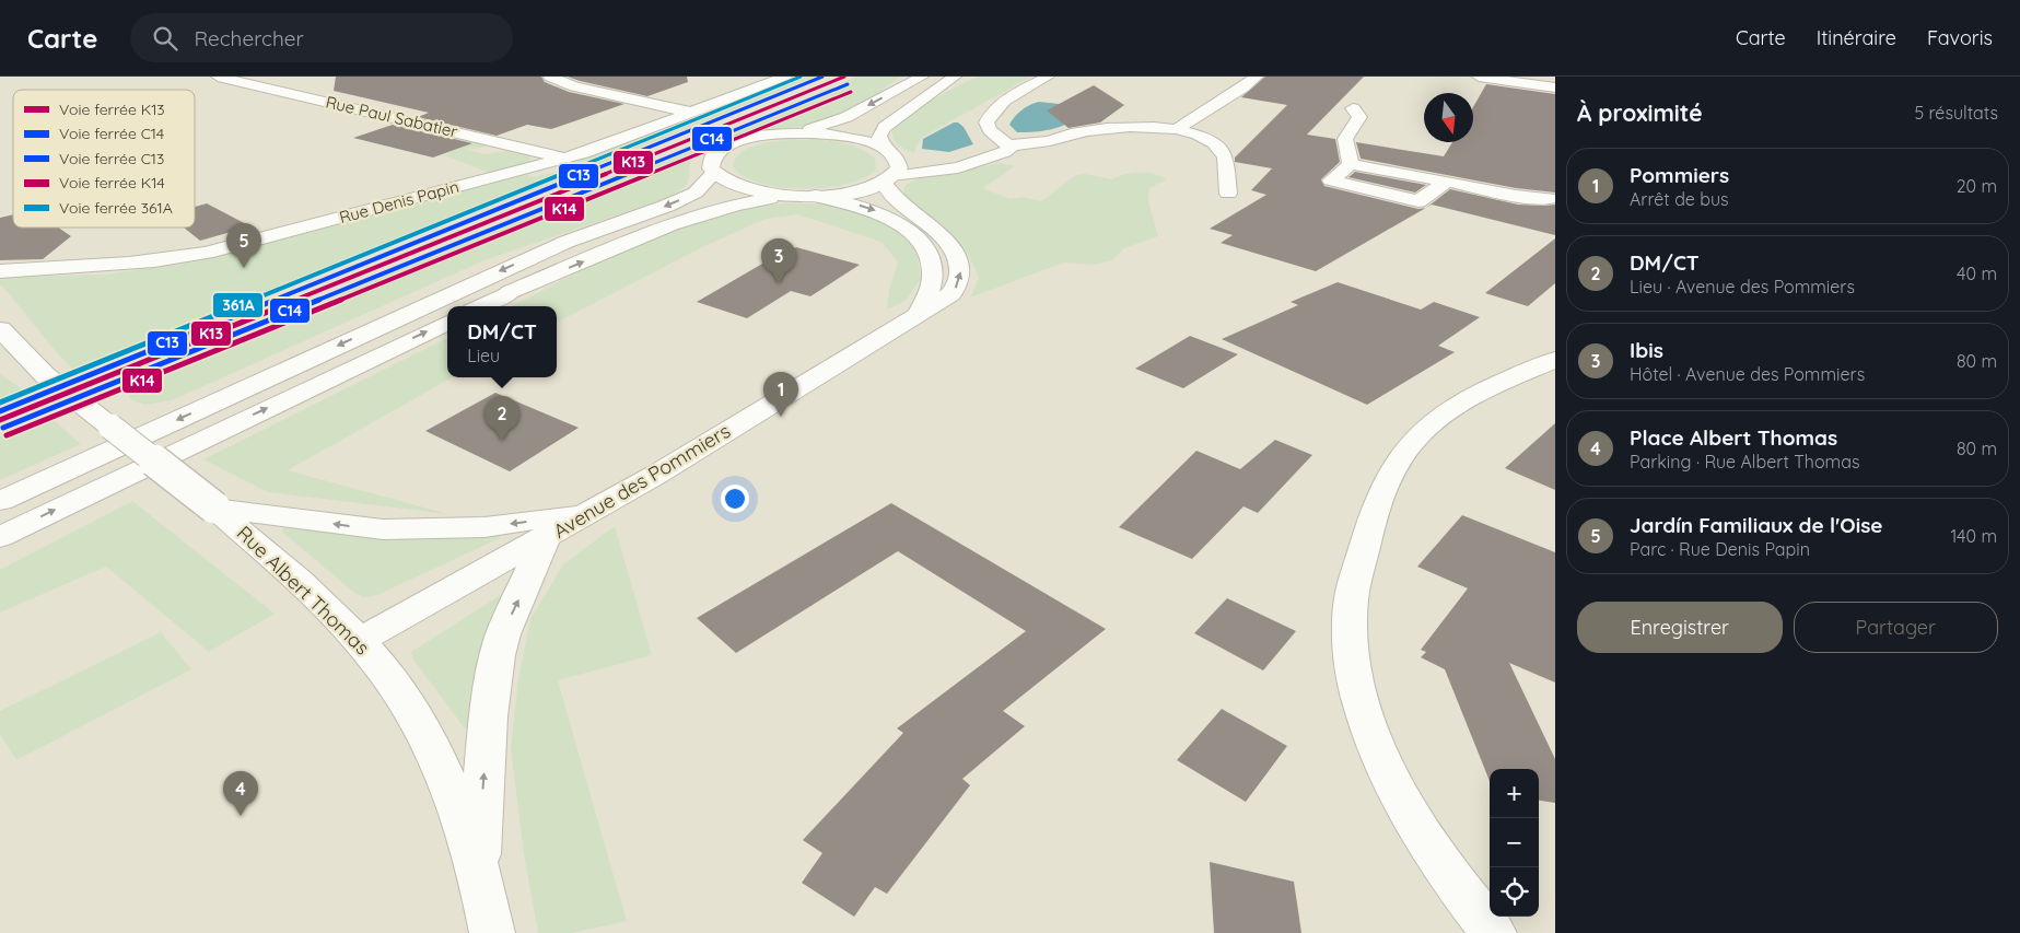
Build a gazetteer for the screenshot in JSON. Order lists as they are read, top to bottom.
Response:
{
  "streets": {
    "main road": [
      "Rue Paul Sabatier",
      "Rue Denis Papin",
      "Avenue des Pommiers",
      "Rue Albert Thomas"
    ]
  },
  "crossings": [
    ["Rue Paul Sabatier", "Rue Denis Papin"],
    ["Avenue des Pommiers", "Rue Albert Thomas"]
  ],
  "lines": [
    "rail line K13",
    "rail line C13",
    "rail line 361A",
    "rail line C14",
    "rail line K14"
  ],
  "legend": [
    "Voie ferrée K13",
    "Voie ferrée C14",
    "Voie ferrée C13",
    "Voie ferrée K14",
    "Voie ferrée 361A"
  ],
  "north": "bottom",
  "page": {
    "header": "Carte",
    "search": "Rechercher",
    "nav": ["Carte", "Itinéraire", "Favoris"],
    "heading": ["À proximité", "5 résultats"],
    "list": [
      {
        "mark": "1",
        "name": "Pommiers",
        "note": "Arrêt de bus",
        "value": "20 m"
      },
      {
        "mark": "2",
        "name": "DM/CT",
        "note": "Lieu · Avenue des Pommiers",
        "value": "40 m"
      },
      {
        "mark": "3",
        "name": "Ibis",
        "note": "Hôtel · Avenue des Pommiers",
        "value": "80 m"
      },
      {
        "mark": "4",
        "name": "Place Albert Thomas",
        "note": "Parking · Rue Albert Thomas",
        "value": "80 m"
      },
      {
        "mark": "5",
        "name": "Jardín Familiaux de l'Oise",
        "note": "Parc · Rue Denis Papin",
        "value": "140 m"
      }
    ],
    "pins": [
      "5",
      "3",
      "1",
      "2",
      "4"
    ],
    "popup": ["DM/CT", "Lieu"],
    "buttons": ["Enregistrer", "Partager"],
    "map_buttons": ["+", "−"]
  }
}
